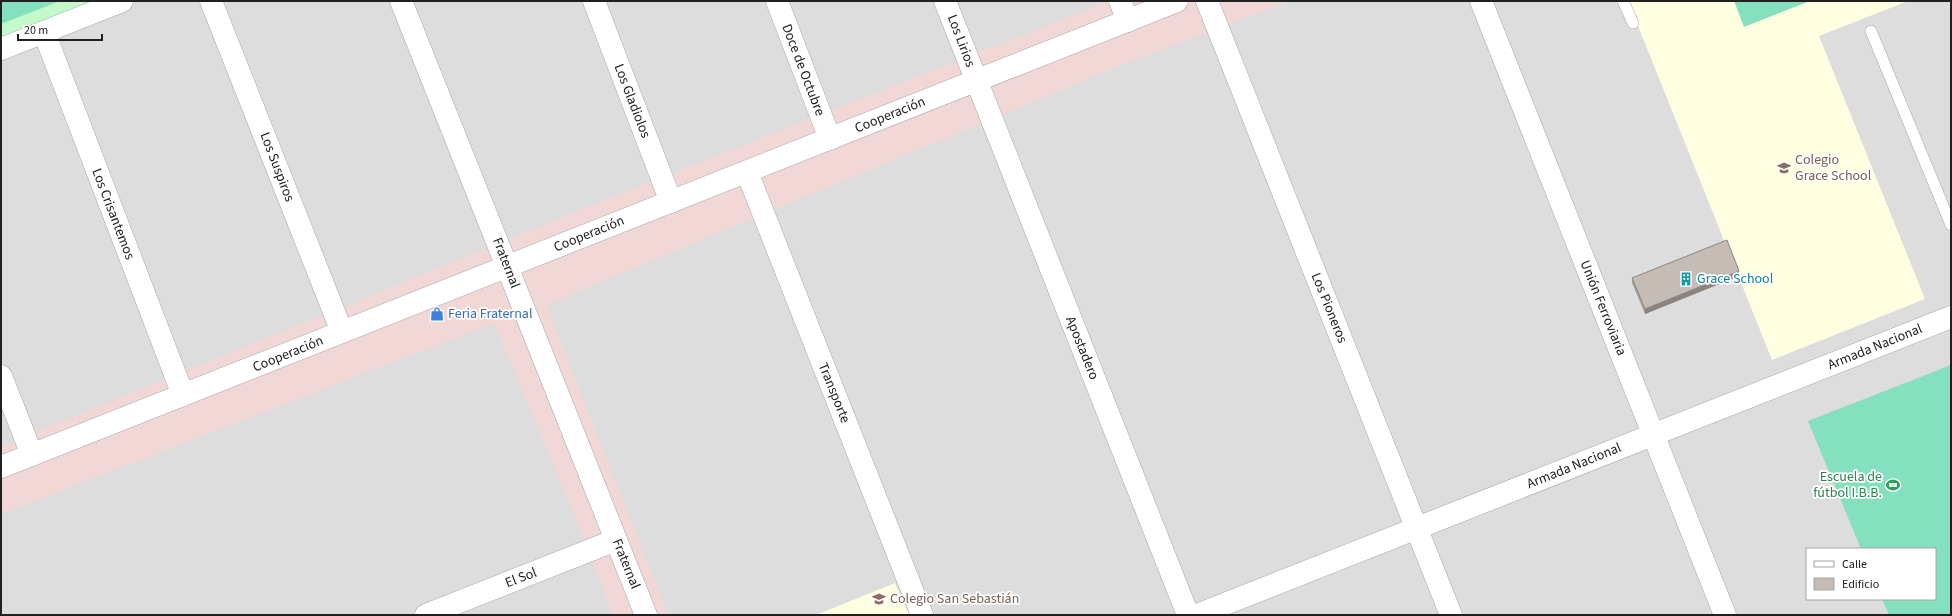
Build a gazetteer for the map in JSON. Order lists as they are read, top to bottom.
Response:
{
  "streets": {
    "street": [
      "Los Lirios",
      "Doce de Octubre",
      "Los Gladiolos",
      "Cooperación",
      "Los Suspiros",
      "Los Crisantemos",
      "Fraternal",
      "Los Pioneros",
      "Unión Ferroviaria",
      "Armada Nacional",
      "Apostadero",
      "Transporte",
      "El Sol"
    ]
  },
  "crossings": [
    ["Los Lirios", "Cooperación"],
    ["Los Lirios", "Apostadero"],
    ["Doce de Octubre", "Cooperación"],
    ["Los Gladiolos", "Cooperación"],
    ["Cooperación", "Los Suspiros"],
    ["Cooperación", "Los Crisantemos"],
    ["Cooperación", "Fraternal"],
    ["Cooperación", "Apostadero"],
    ["Cooperación", "Transporte"],
    ["Fraternal", "El Sol"],
    ["Los Pioneros", "Armada Nacional"],
    ["Unión Ferroviaria", "Armada Nacional"]
  ],
  "places": {
    "school or university": ["Colegio Grace School", "Colegio San Sebastián"],
    "building": ["Grace School"],
    "shop": ["Feria Fraternal"],
    "sports": ["Escuela de fútbol I.B.B."]
  },
  "legend": ["Calle", "Edificio"],
  "scale_bar": "20 m"
}
